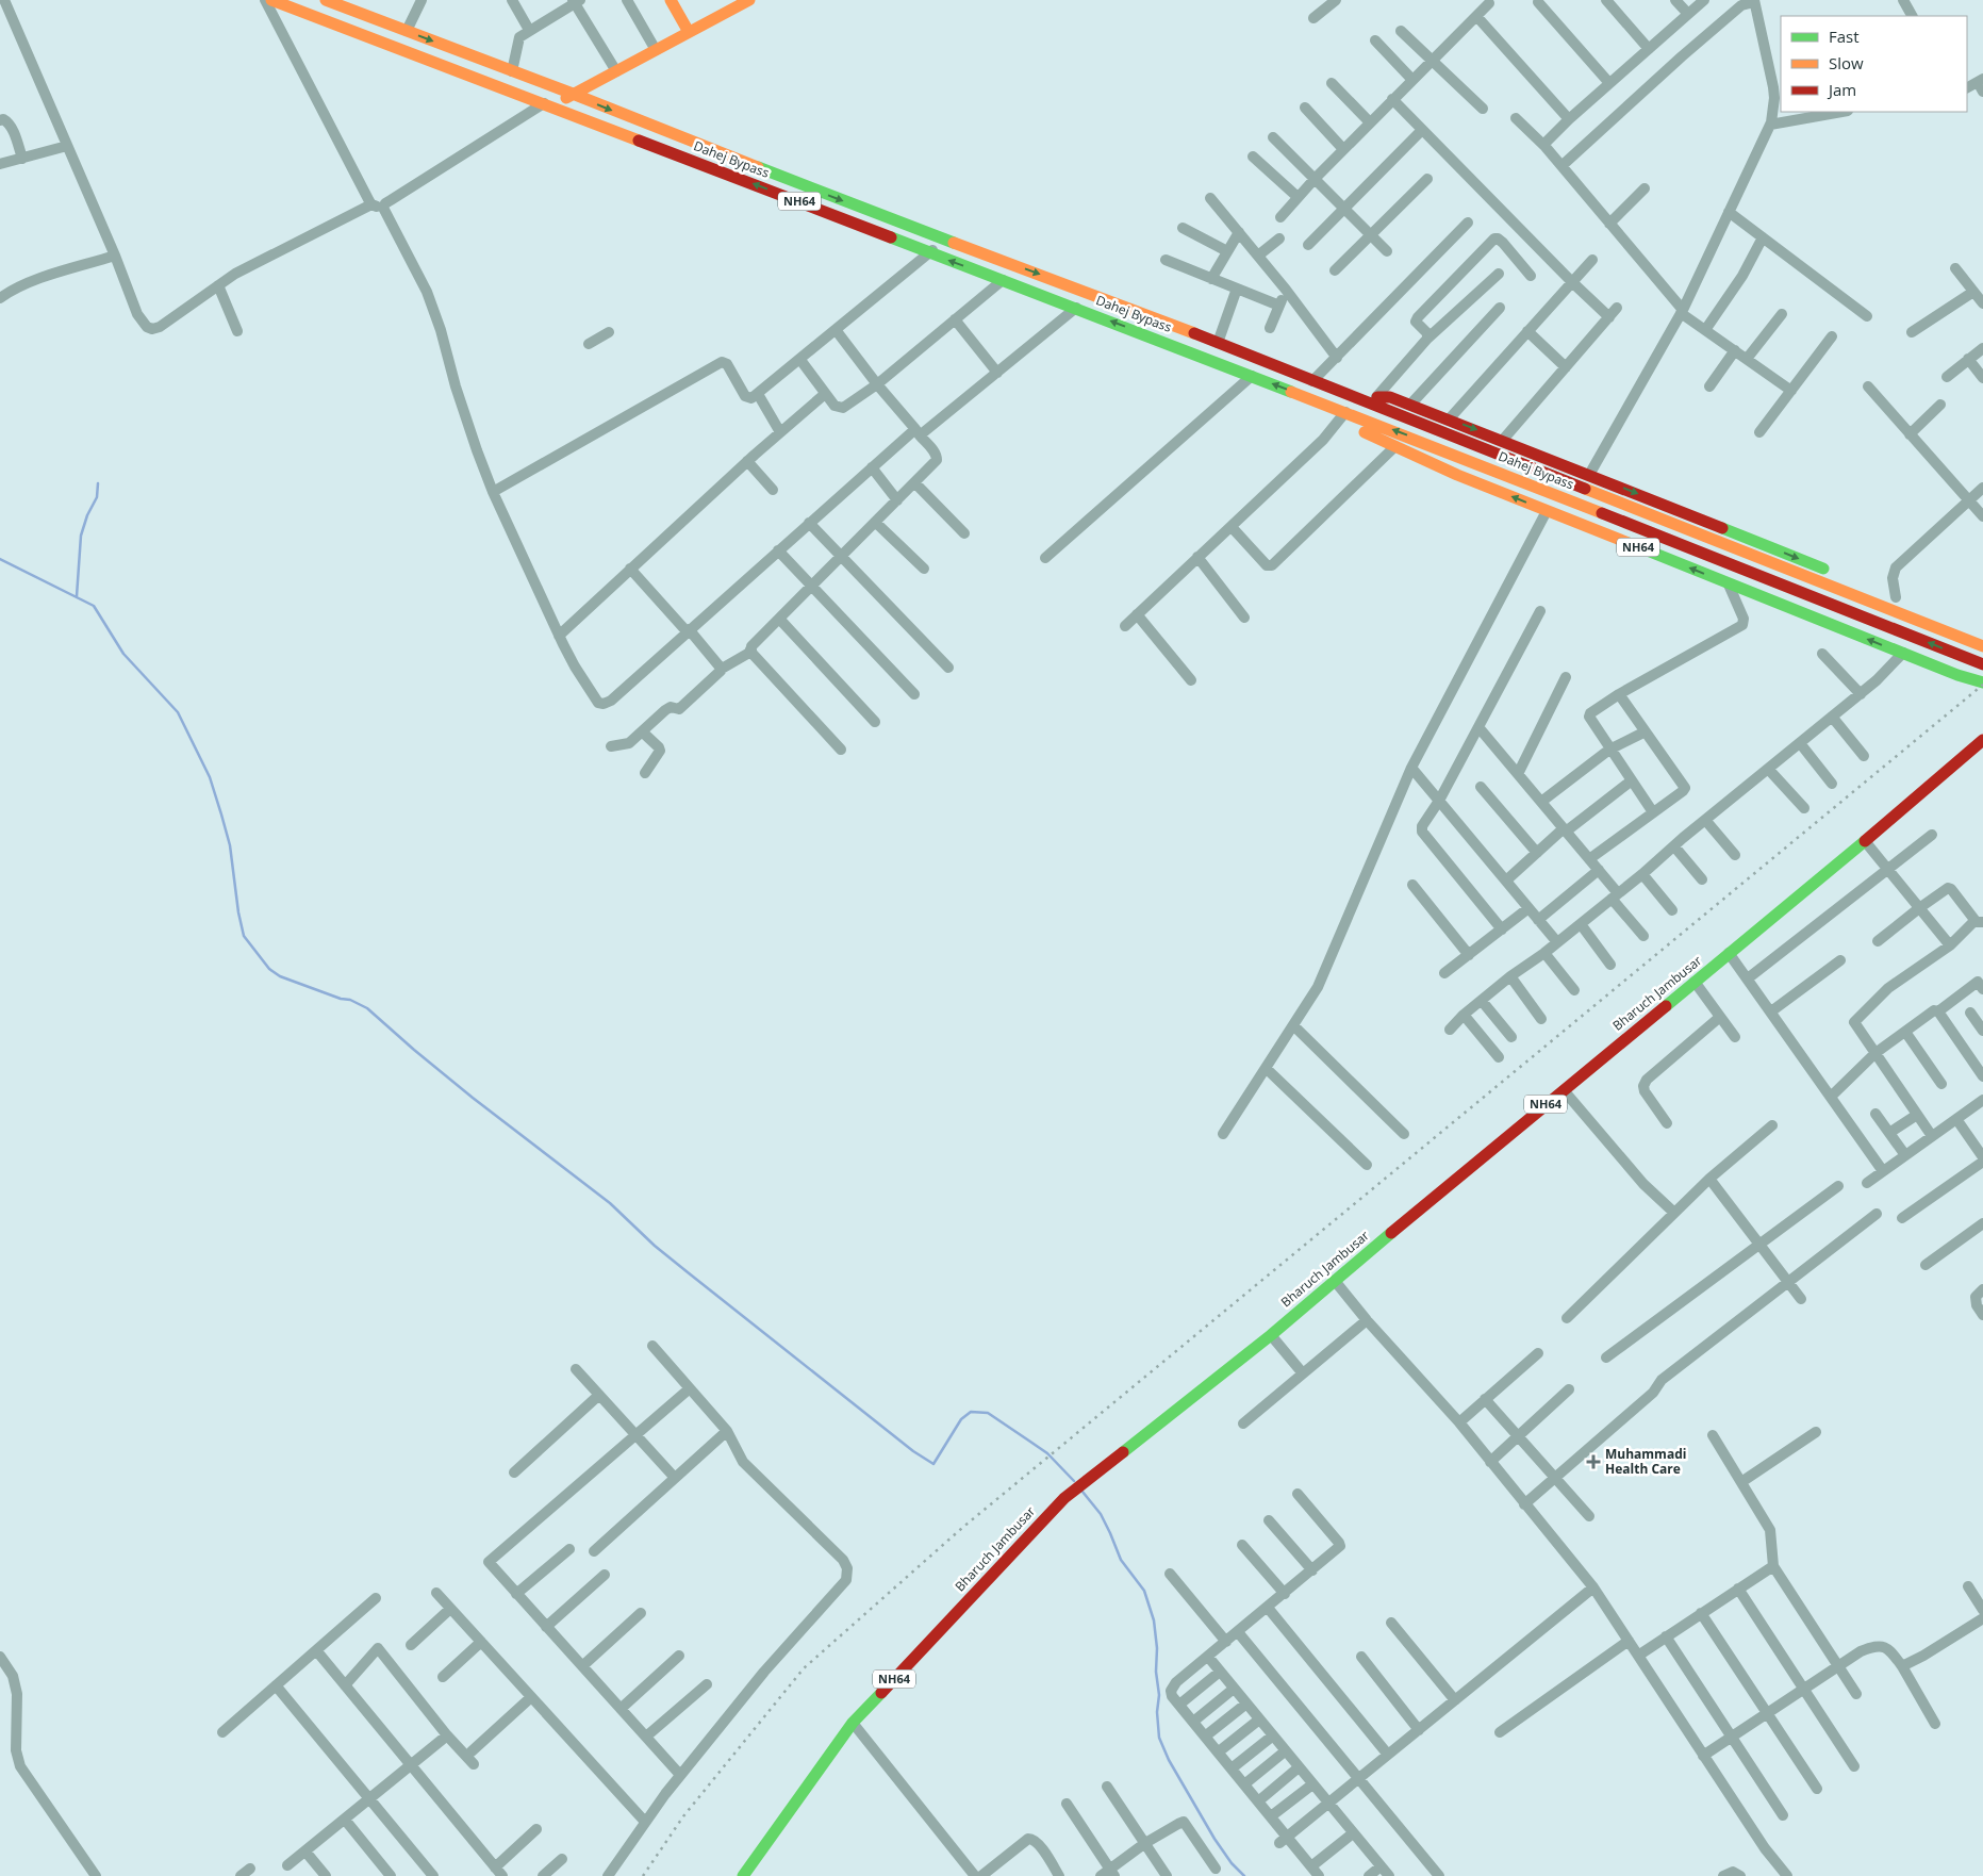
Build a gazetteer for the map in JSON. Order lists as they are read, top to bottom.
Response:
{
  "streets": {
    "main road": ["Dahej Bypass", "NH64", "Bharuch Jambusar"]
  },
  "crossings": [
    ["Dahej Bypass", "NH64"]
  ],
  "places": {
    "health": ["Muhammadi Health Care"]
  },
  "legend": ["Fast", "Slow", "Jam"]
}
